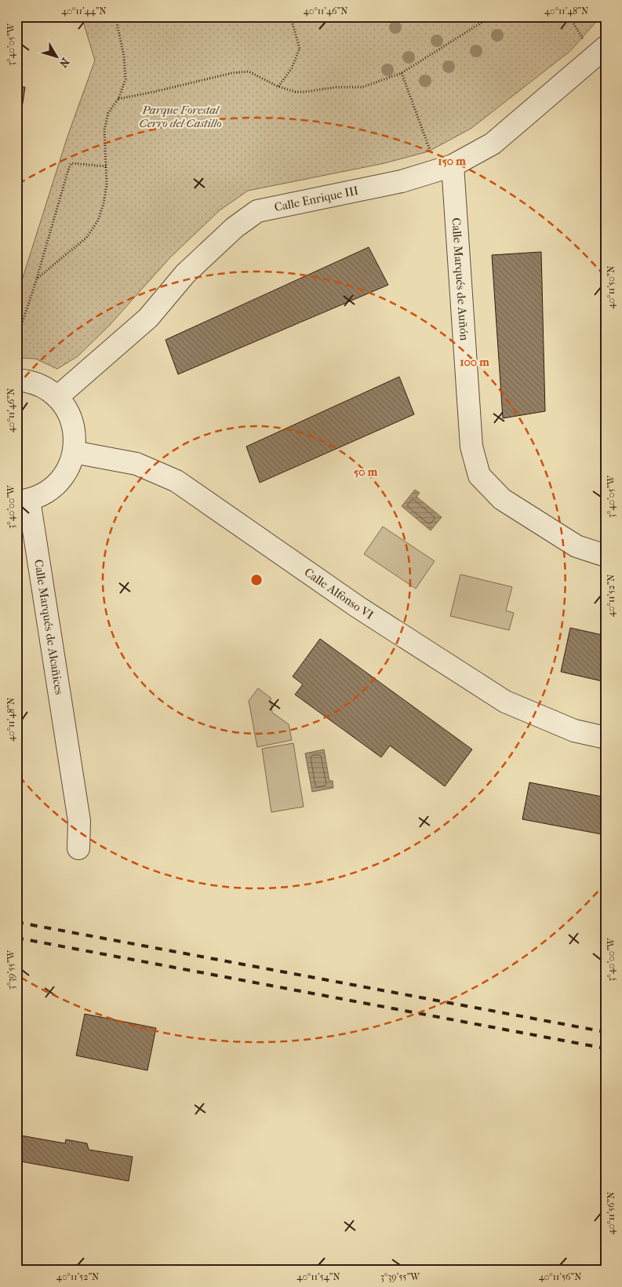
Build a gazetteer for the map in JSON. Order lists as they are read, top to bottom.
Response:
{
  "streets": {
    "street": [
      "Calle Enrique III",
      "Calle Marqués de Auñón",
      "Calle Alfonso VI",
      "Calle Marqués de Alcañices"
    ]
  },
  "crossings": [
    ["Calle Enrique III", "Calle Marqués de Auñón"]
  ],
  "parks": ["Parque Forestal Cerro del Castillo"],
  "north": "bottom right",
  "coordinates": [
    "40°11'44\"N",
    "40°11'46\"N",
    "40°11'48\"N",
    "3°40'05\"W",
    "40°11'50\"N",
    "3°40'00\"W",
    "40°11'52\"N",
    "3°39'55\"W",
    "40°11'56\"N",
    "40°11'54\"N"
  ],
  "rings": ["150 m", "100 m", "50 m"]
}
